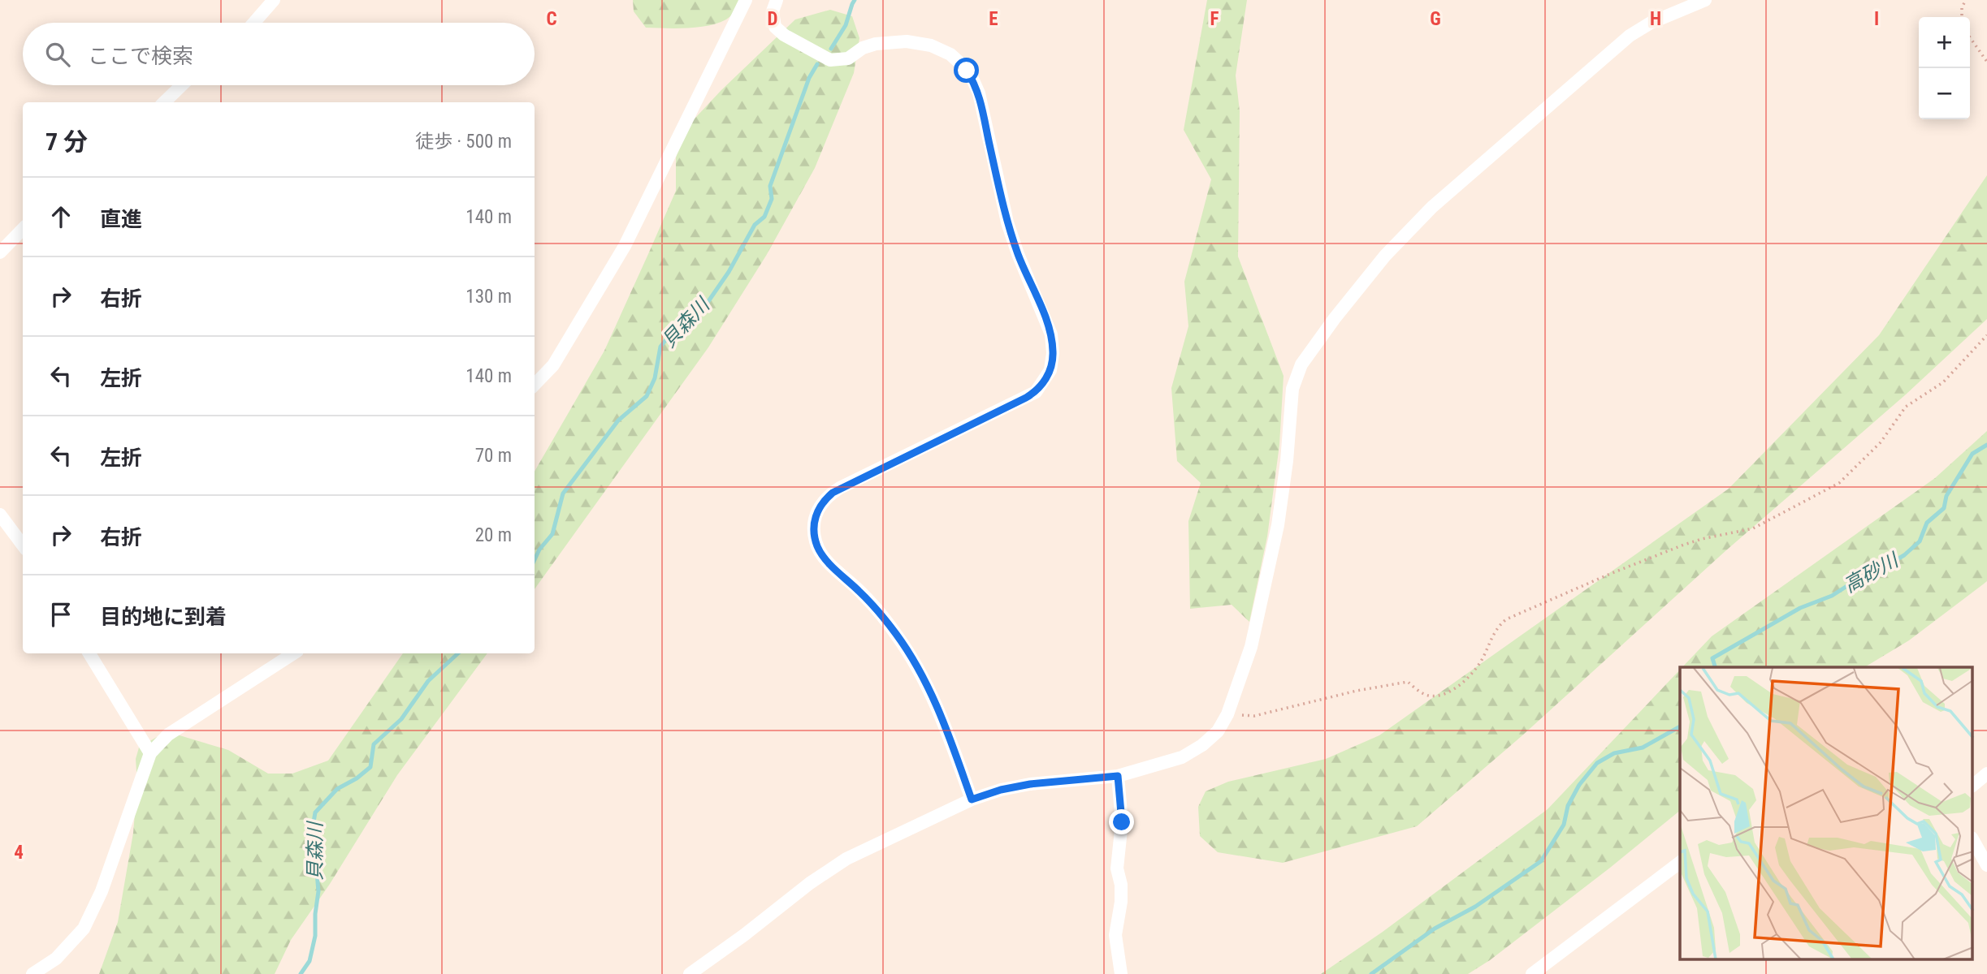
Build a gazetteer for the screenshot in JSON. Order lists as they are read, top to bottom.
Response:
{
  "water": ["貝森川", "高砂川"],
  "page": {
    "map_buttons": ["+", "−"],
    "search": "ここで検索",
    "heading": ["7 分", "徒歩 · 500 m"],
    "list": [
      ["直進", "140 m"],
      ["右折", "130 m"],
      ["左折", "140 m"],
      ["左折", "70 m"],
      ["右折", "20 m"],
      "目的地に到着"
    ]
  },
  "grid": {
    "columns": [
      "C",
      "D",
      "E",
      "F",
      "G",
      "H",
      "I"
    ],
    "rows": ["4"]
  }
}
